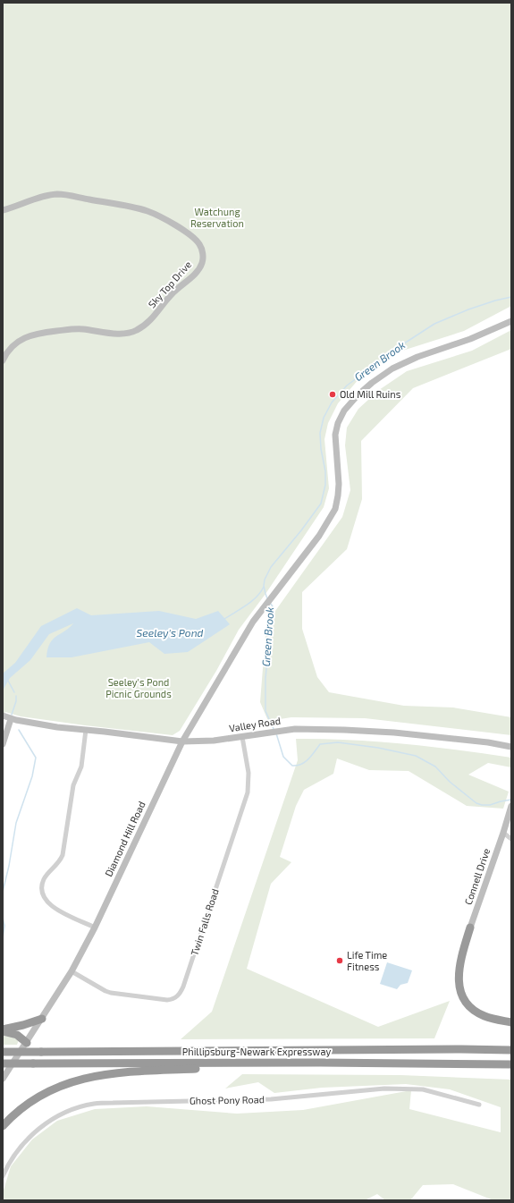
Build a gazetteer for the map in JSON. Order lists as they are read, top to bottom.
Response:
{
  "streets": {
    "highway": ["Phillipsburg-Newark Expressway"],
    "main road": [
      "Sky Top Drive",
      "Valley Road",
      "Diamond Hill Road",
      "Connell Drive"
    ],
    "street": ["Twin Falls Road", "Ghost Pony Road"]
  },
  "crossings": [
    ["Valley Road", "Diamond Hill Road"],
    ["Valley Road", "Twin Falls Road"],
    ["Diamond Hill Road", "Twin Falls Road"]
  ],
  "water": ["Green Brook", "Seeley's Pond"],
  "parks": ["Watchung Reservation", "Seeley's Pond Picnic Grounds"],
  "places": ["Old Mill Ruins", "Life Time Fitness"]
}
